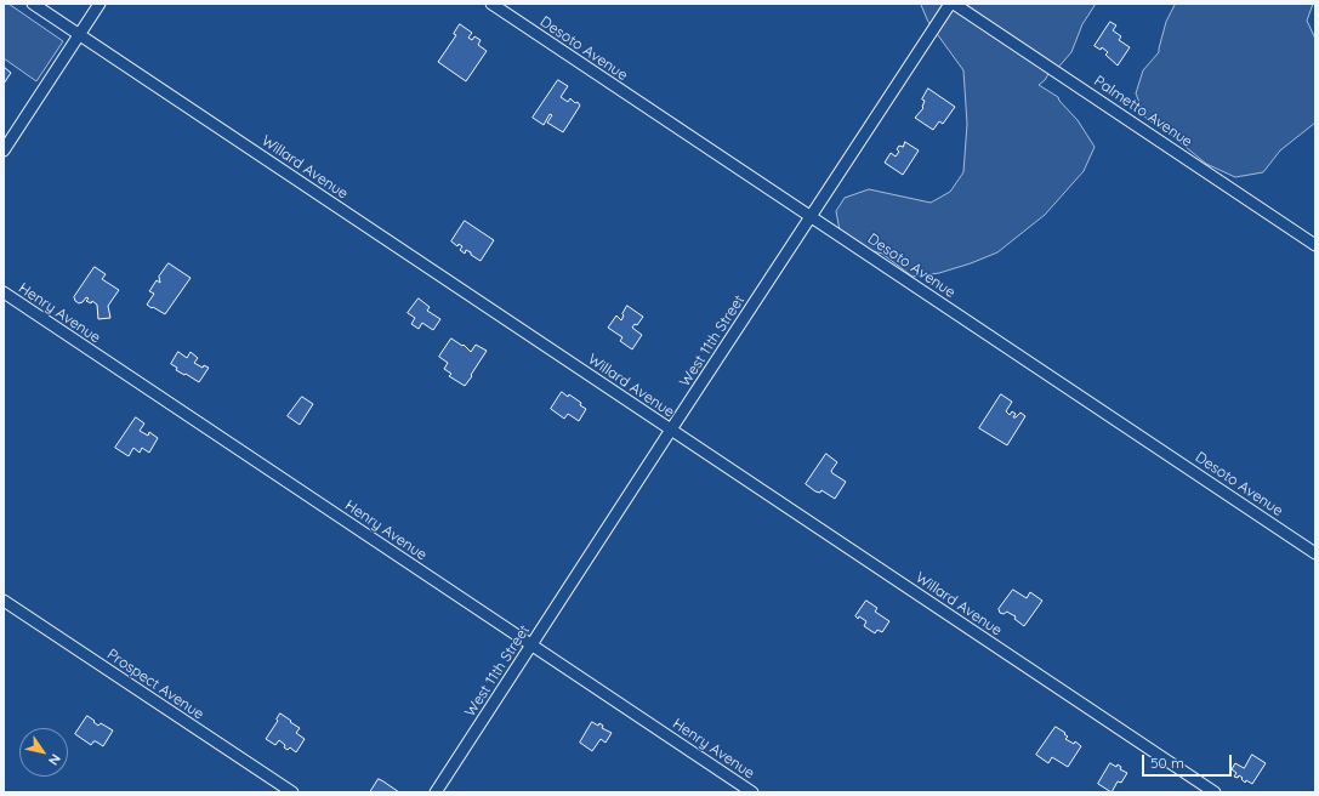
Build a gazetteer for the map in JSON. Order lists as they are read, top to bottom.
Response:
{
  "streets": {
    "street": [
      "Desoto Avenue",
      "Palmetto Avenue",
      "Willard Avenue",
      "Henry Avenue",
      "West 11th Street",
      "Prospect Avenue"
    ]
  },
  "crossings": [
    ["Desoto Avenue", "West 11th Street"],
    ["Palmetto Avenue", "West 11th Street"],
    ["Willard Avenue", "West 11th Street"],
    ["Henry Avenue", "West 11th Street"]
  ],
  "scale_bar": "50 m",
  "north": "bottom right"
}
